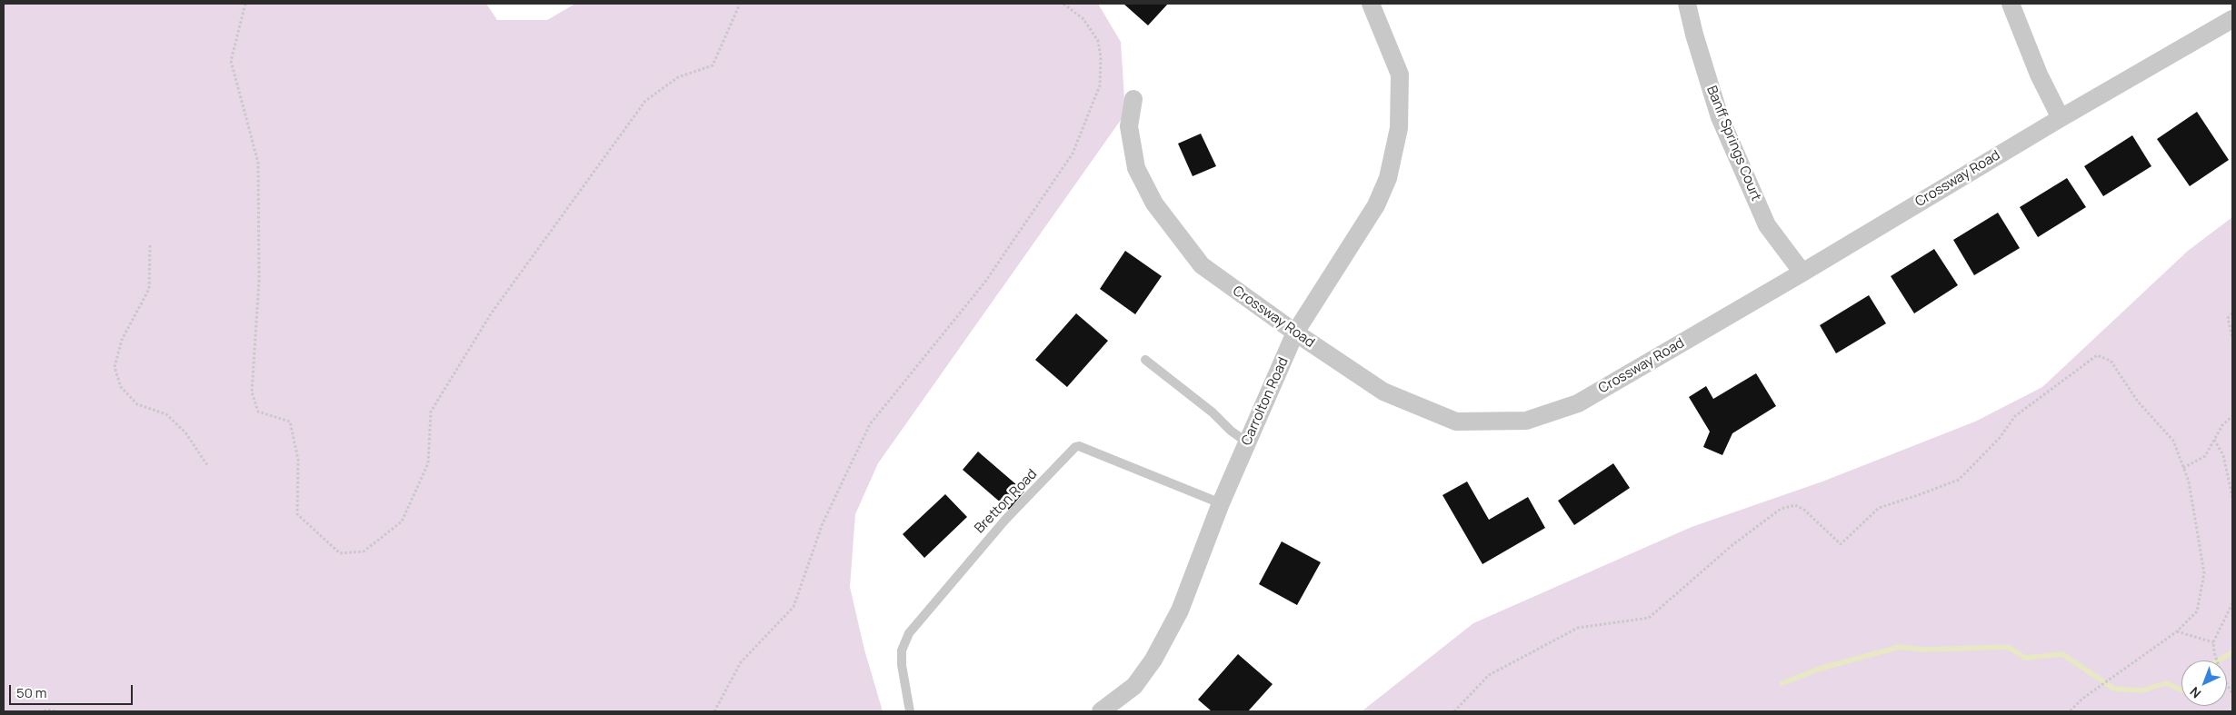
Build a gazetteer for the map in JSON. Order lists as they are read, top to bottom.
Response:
{
  "streets": {
    "street": ["Banff Springs Court", "Crossway Road", "Carrolton Road"],
    "lane": ["Bretton Road"]
  },
  "crossings": [
    ["Banff Springs Court", "Crossway Road"],
    ["Crossway Road", "Carrolton Road"],
    ["Carrolton Road", "Bretton Road"]
  ],
  "scale_bar": "50 m",
  "north": "bottom left"
}
